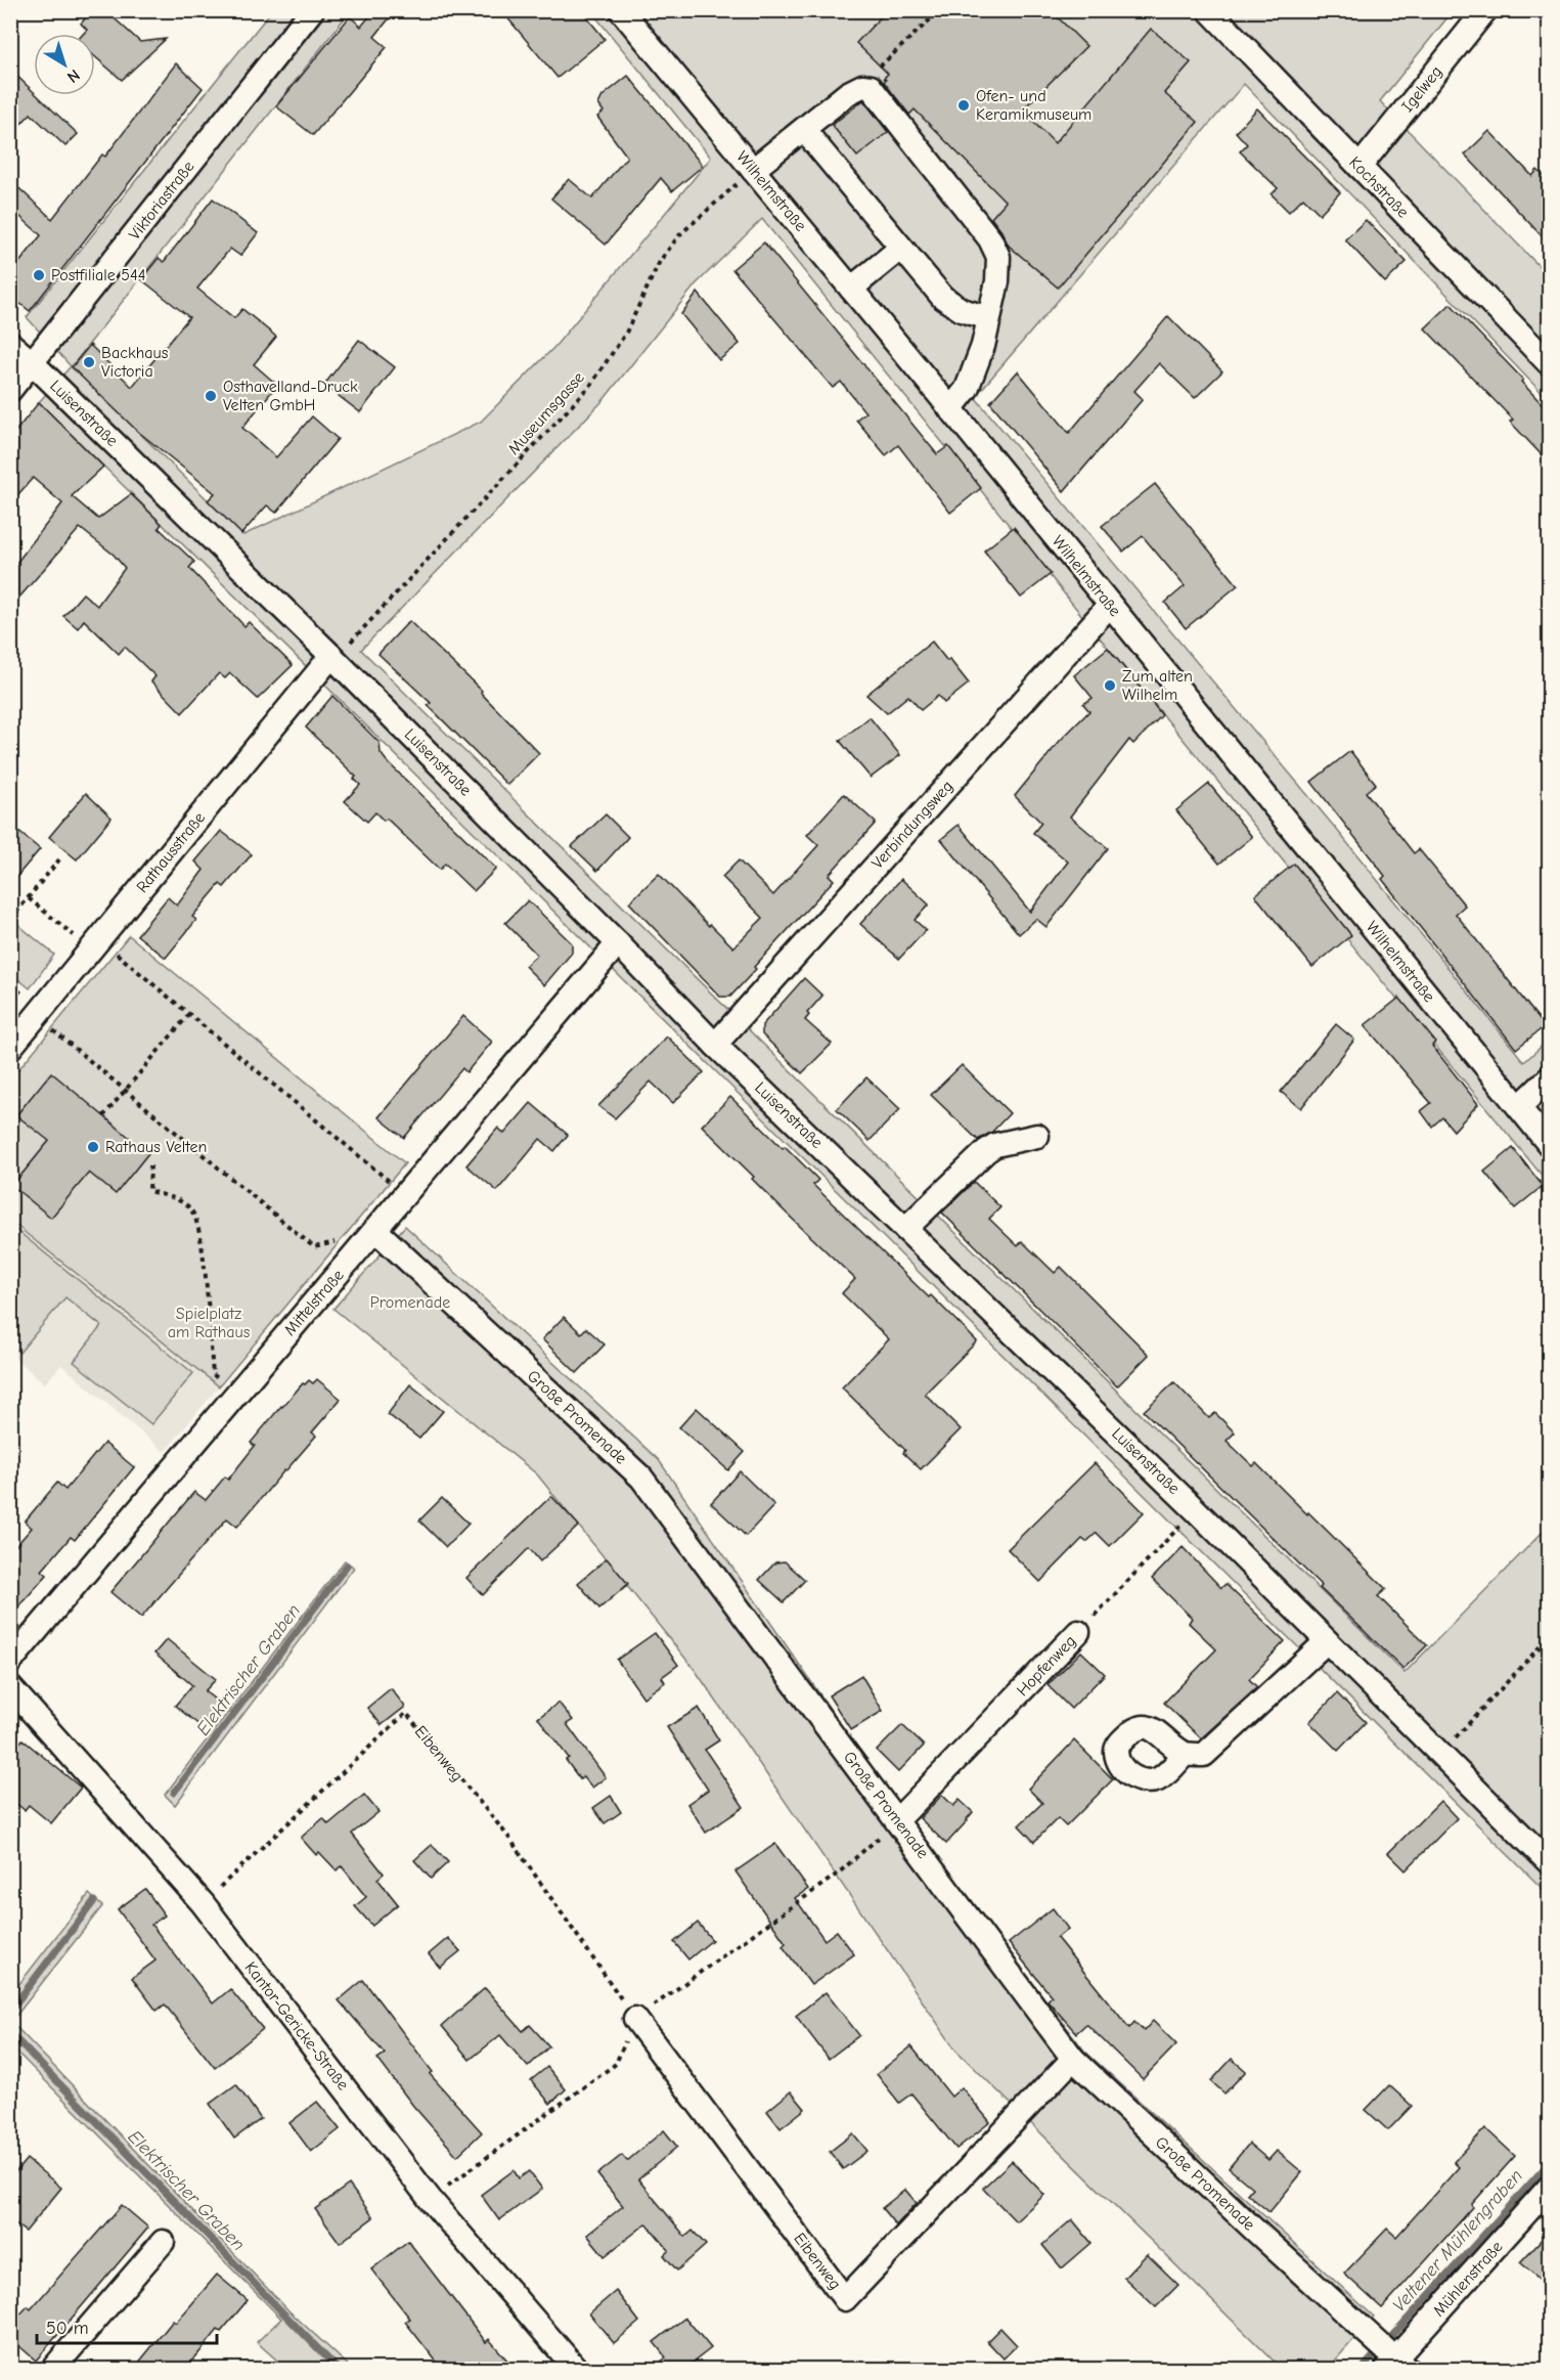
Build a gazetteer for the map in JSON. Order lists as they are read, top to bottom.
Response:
{
  "streets": {
    "street": [
      "Igelweg",
      "Kochstraße",
      "Wilhelmstraße",
      "Viktoriastraße",
      "Luisenstraße",
      "Verbindungsweg",
      "Rathausstraße",
      "Mittelstraße",
      "Große Promenade",
      "Hopfenweg",
      "Eibenweg",
      "Kantor-Gericke-Straße",
      "Mühlenstraße"
    ],
    "path": ["Museumsgasse"]
  },
  "crossings": [
    ["Igelweg", "Kochstraße"],
    ["Wilhelmstraße", "Museumsgasse"],
    ["Wilhelmstraße", "Verbindungsweg"],
    ["Viktoriastraße", "Luisenstraße"],
    ["Luisenstraße", "Museumsgasse"],
    ["Luisenstraße", "Verbindungsweg"],
    ["Luisenstraße", "Rathausstraße"],
    ["Luisenstraße", "Mittelstraße"],
    ["Luisenstraße", "Hopfenweg"],
    ["Museumsgasse", "Rathausstraße"],
    ["Mittelstraße", "Große Promenade"],
    ["Große Promenade", "Hopfenweg"],
    ["Große Promenade", "Eibenweg"],
    ["Große Promenade", "Mühlenstraße"],
    ["Eibenweg", "Kantor-Gericke-Straße"]
  ],
  "water": ["Elektrischer Graben", "Veltener Mühlengraben"],
  "parks": ["Promenade", "Spielplatz am Rathaus"],
  "places": [
    "Ofen- und Keramikmuseum",
    "Postfiliale 544",
    "Backhaus Victoria",
    "Osthavelland-Druck Velten GmbH",
    "Zum alten Wilhelm",
    "Rathaus Velten"
  ],
  "scale_bar": "50 m",
  "north": "bottom right"
}
